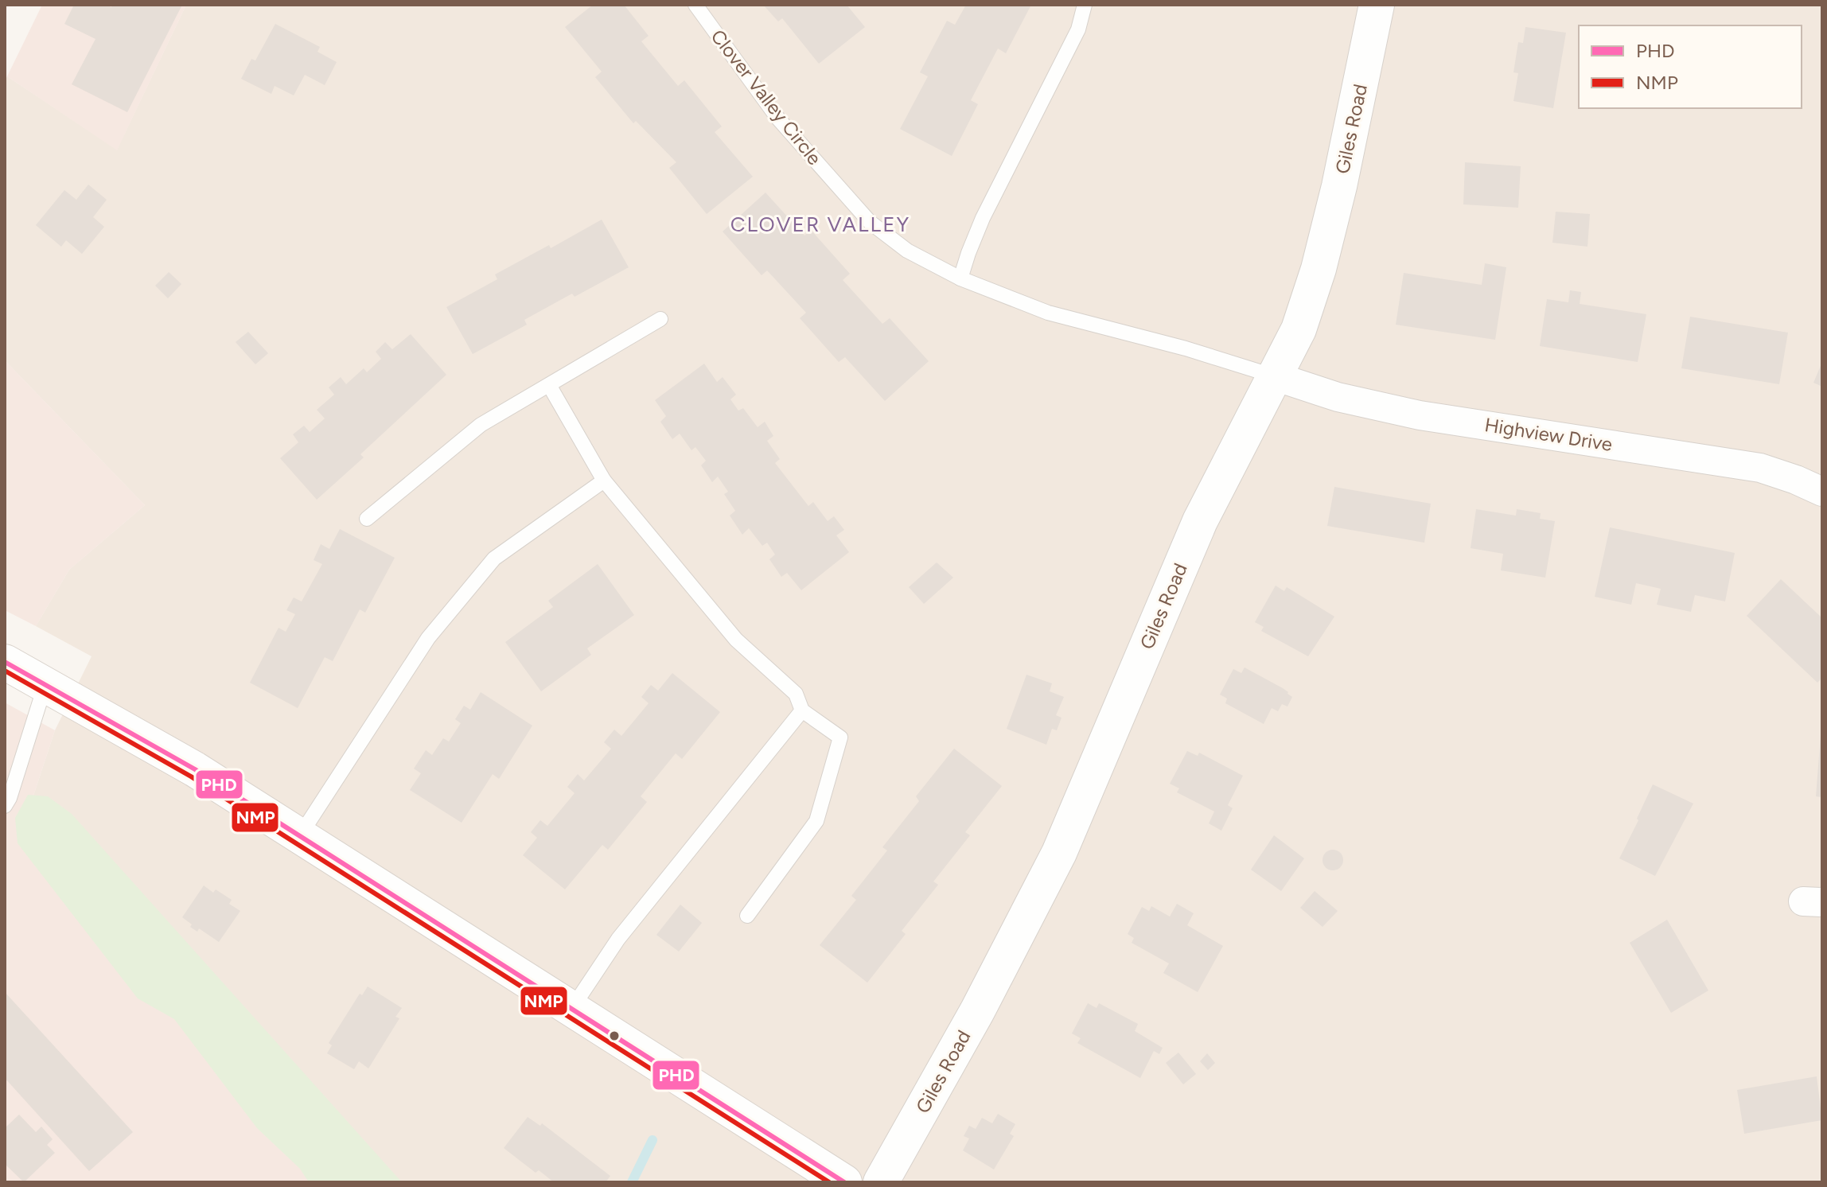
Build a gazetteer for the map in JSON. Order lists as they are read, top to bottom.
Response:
{
  "streets": {
    "street": ["Giles Road", "Highview Drive"],
    "lane": ["Clover Valley Circle"]
  },
  "crossings": [
    ["Clover Valley Circle", "Giles Road"],
    ["Clover Valley Circle", "Highview Drive"],
    ["Giles Road", "Highview Drive"]
  ],
  "districts": ["CLOVER VALLEY"],
  "lines": ["transit line PHD", "transit line NMP"],
  "legend": ["PHD", "NMP"]
}
